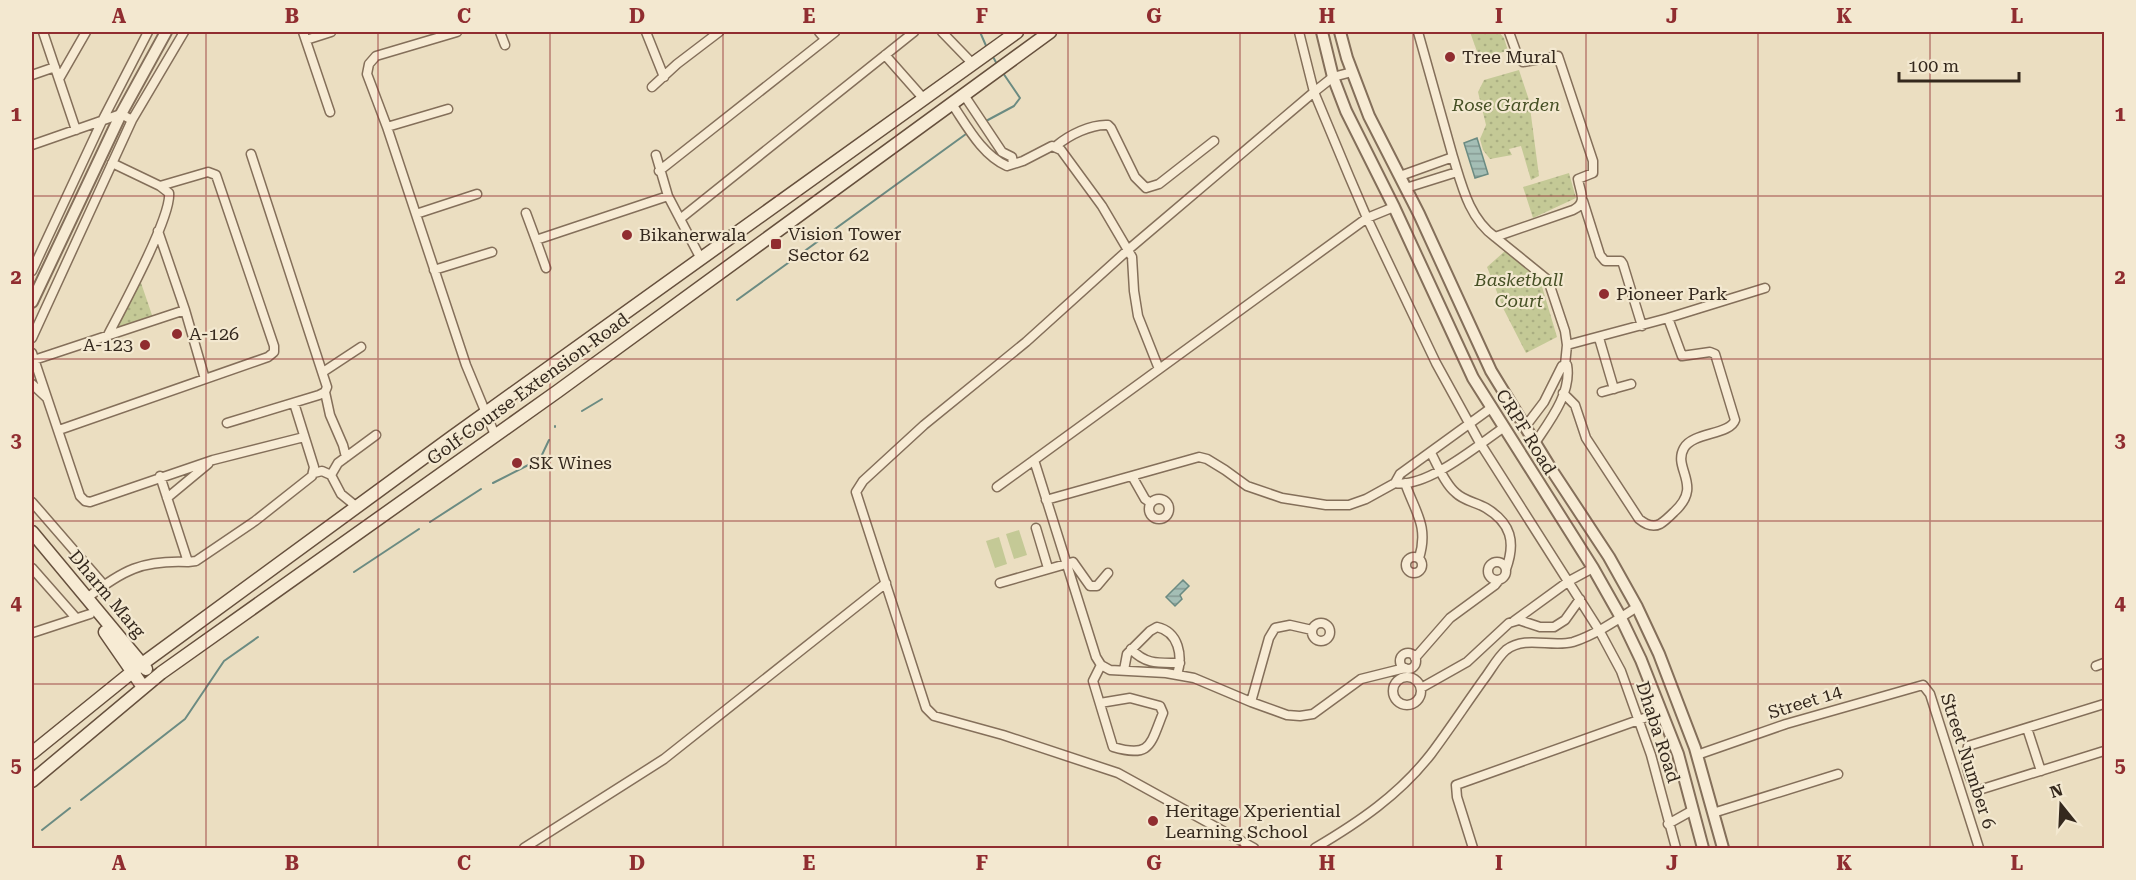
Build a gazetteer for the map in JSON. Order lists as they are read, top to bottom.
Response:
{
  "streets": {
    "main road": ["Golf Course Extension Road", "Dharm Marg"],
    "street": [
      "CRPF Road",
      "Street 14",
      "Dhaba Road",
      "Street Number 6"
    ]
  },
  "crossings": [
    ["Golf Course Extension Road", "Dharm Marg"],
    ["Street 14", "Street Number 6"]
  ],
  "parks": ["Rose Garden", "Basketball Court"],
  "places": {
    "other": [
      "Tree Mural",
      "Bikanerwala",
      "Pioneer Park",
      "A-126",
      "A-123",
      "SK Wines",
      "Heritage Xperiential Learning School"
    ],
    "transit": ["Vision Tower Sector 62"]
  },
  "scale_bar": "100 m",
  "north": "top",
  "grid": {
    "columns": [
      "A",
      "B",
      "C",
      "D",
      "E",
      "F",
      "G",
      "H",
      "I",
      "J",
      "K",
      "L"
    ],
    "rows": [
      "1",
      "2",
      "3",
      "4",
      "5"
    ]
  }
}
